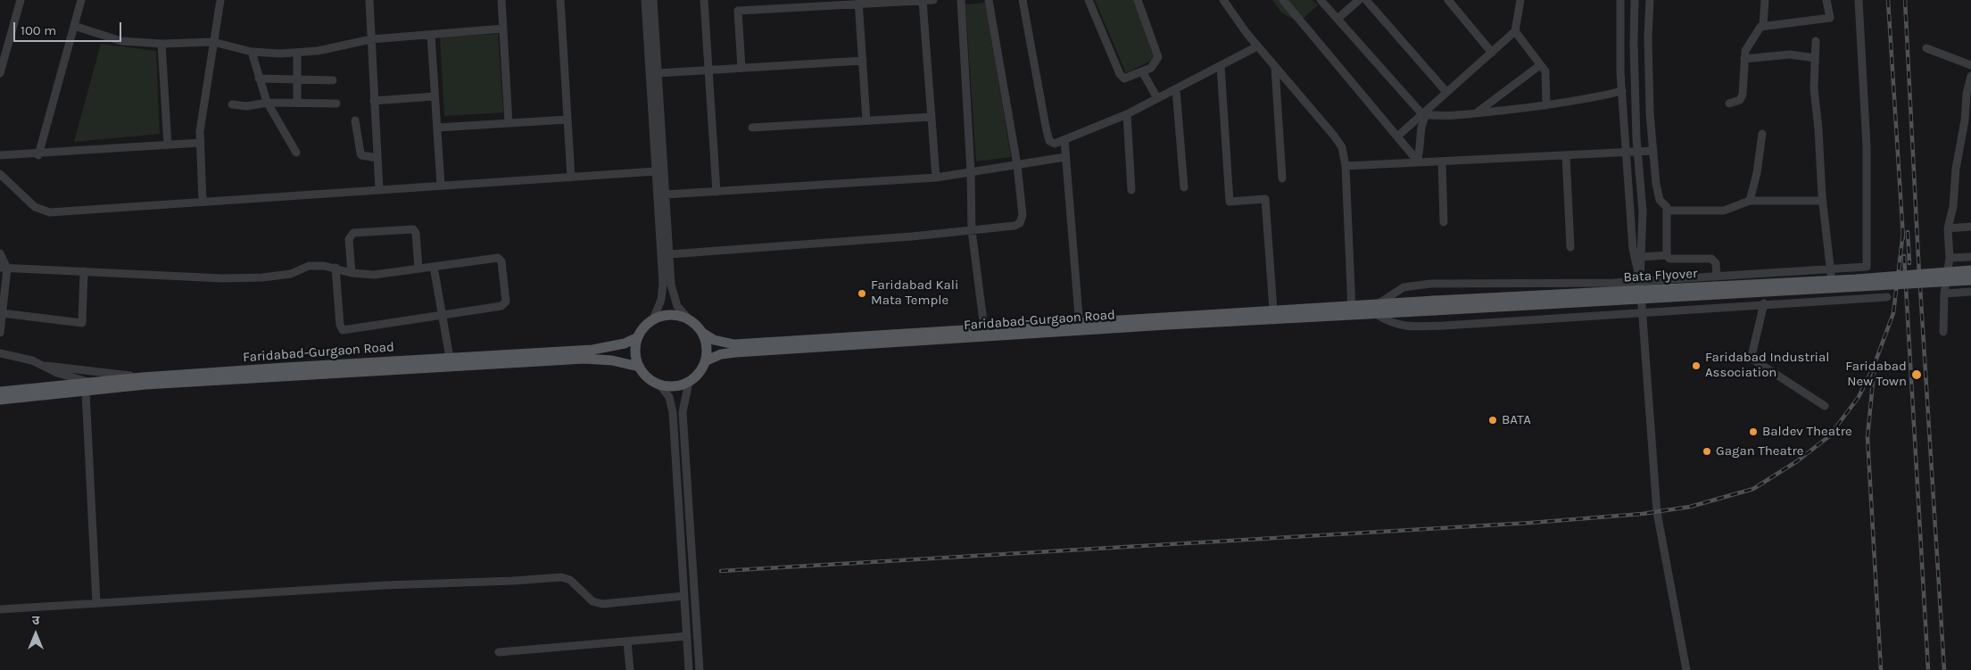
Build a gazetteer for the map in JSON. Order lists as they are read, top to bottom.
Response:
{
  "streets": {
    "main road": ["Bata Flyover", "Faridabad-Gurgaon Road"]
  },
  "crossings": [
    ["Bata Flyover", "Faridabad-Gurgaon Road"]
  ],
  "places": [
    "Faridabad Kali Mata Temple",
    "Faridabad Industrial Association",
    "Faridabad New Town",
    "BATA",
    "Baldev Theatre",
    "Gagan Theatre"
  ],
  "scale_bar": "100 m",
  "north": "top"
}
